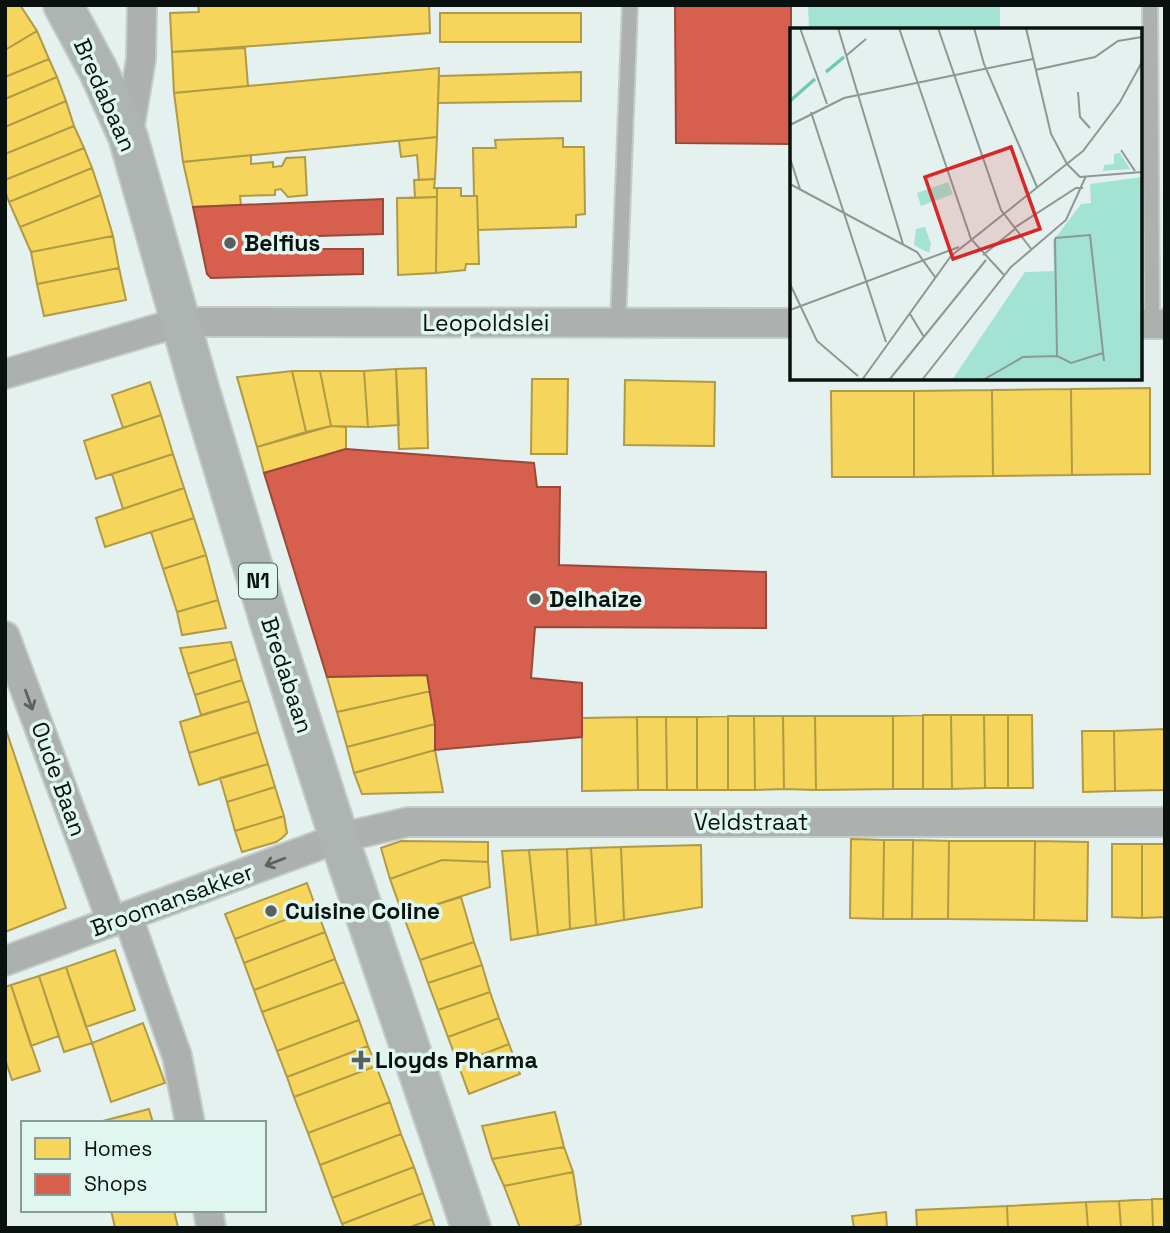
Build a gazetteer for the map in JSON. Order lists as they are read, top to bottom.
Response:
{
  "streets": {
    "main road": ["Bredabaan", "N1"],
    "street": [
      "Leopoldslei",
      "Oude Baan",
      "Veldstraat",
      "Broomansakker"
    ]
  },
  "crossings": [
    ["Bredabaan", "Leopoldslei"],
    ["Bredabaan", "Veldstraat"],
    ["Bredabaan", "Broomansakker"],
    ["Oude Baan", "Broomansakker"],
    ["Veldstraat", "Broomansakker"]
  ],
  "one_way": ["Oude Baan", "Broomansakker"],
  "places": {
    "other": ["Belfius", "Delhaize", "Cuisine Coline"],
    "health": ["Lloyds Pharma"]
  },
  "legend": ["Homes", "Shops"]
}
